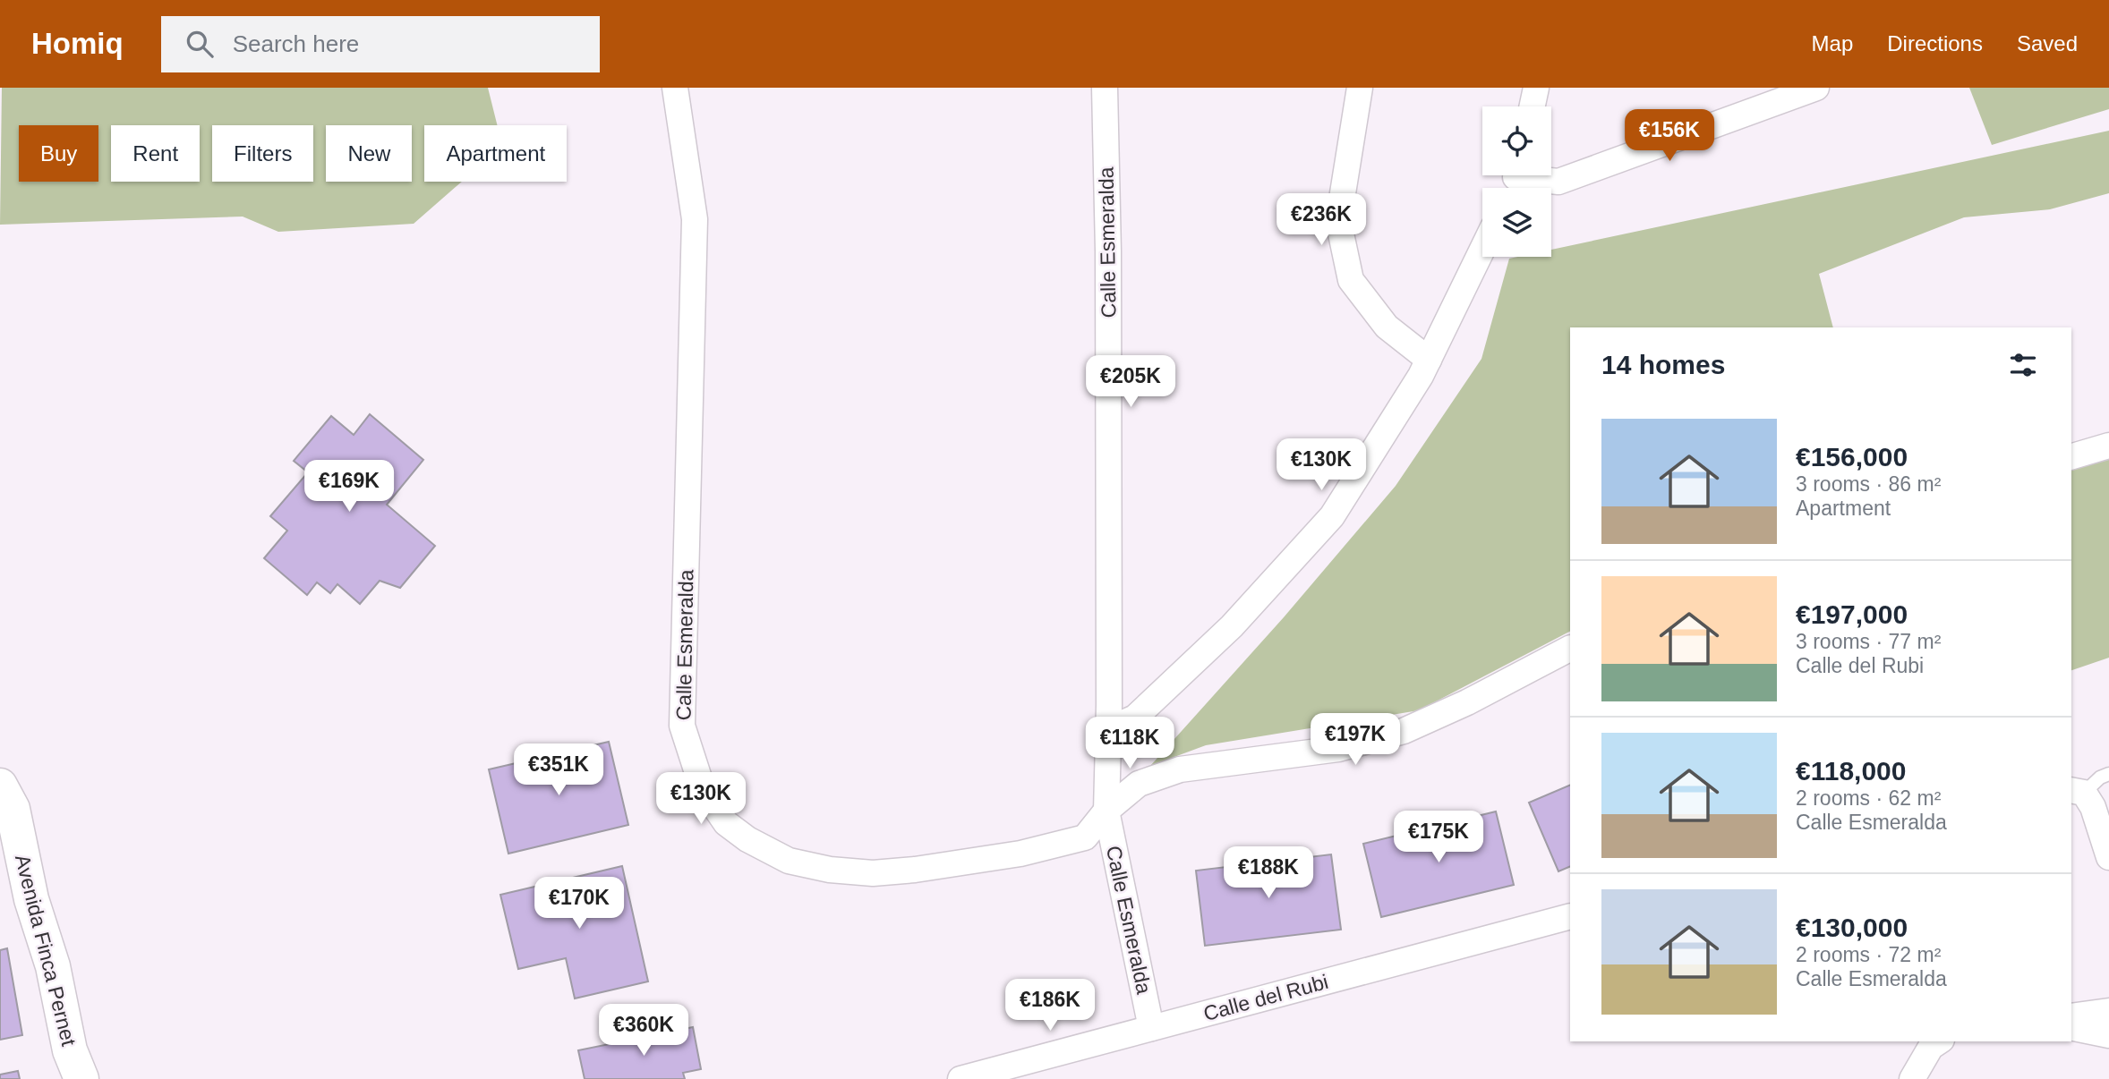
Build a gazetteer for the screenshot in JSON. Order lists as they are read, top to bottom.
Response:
{
  "streets": {
    "street": ["Calle Esmeralda", "Avenida Finca Pernet", "Calle del Rubi"]
  },
  "crossings": [
    ["Calle Esmeralda", "Calle del Rubi"]
  ],
  "page": {
    "header": "Homiq",
    "search": "Search here",
    "nav": ["Map", "Directions", "Saved"],
    "price": [
      "€156K",
      "€236K",
      "€205K",
      "€130K",
      "€169K",
      "€197K",
      "€118K",
      "€351K",
      "€130K",
      "€175K",
      "€188K",
      "€170K",
      "€186K",
      "€360K"
    ],
    "chip": [
      "Buy",
      "Rent",
      "Filters",
      "New",
      "Apartment"
    ],
    "heading": "14 homes",
    "list": [
      {
        "name": "€156,000",
        "note": "3 rooms · 86 m² · Apartment"
      },
      {
        "name": "€197,000",
        "note": "3 rooms · 77 m² · Calle del Rubi"
      },
      {
        "name": "€118,000",
        "note": "2 rooms · 62 m² · Calle Esmeralda"
      },
      {
        "name": "€130,000",
        "note": "2 rooms · 72 m² · Calle Esmeralda"
      }
    ]
  }
}
